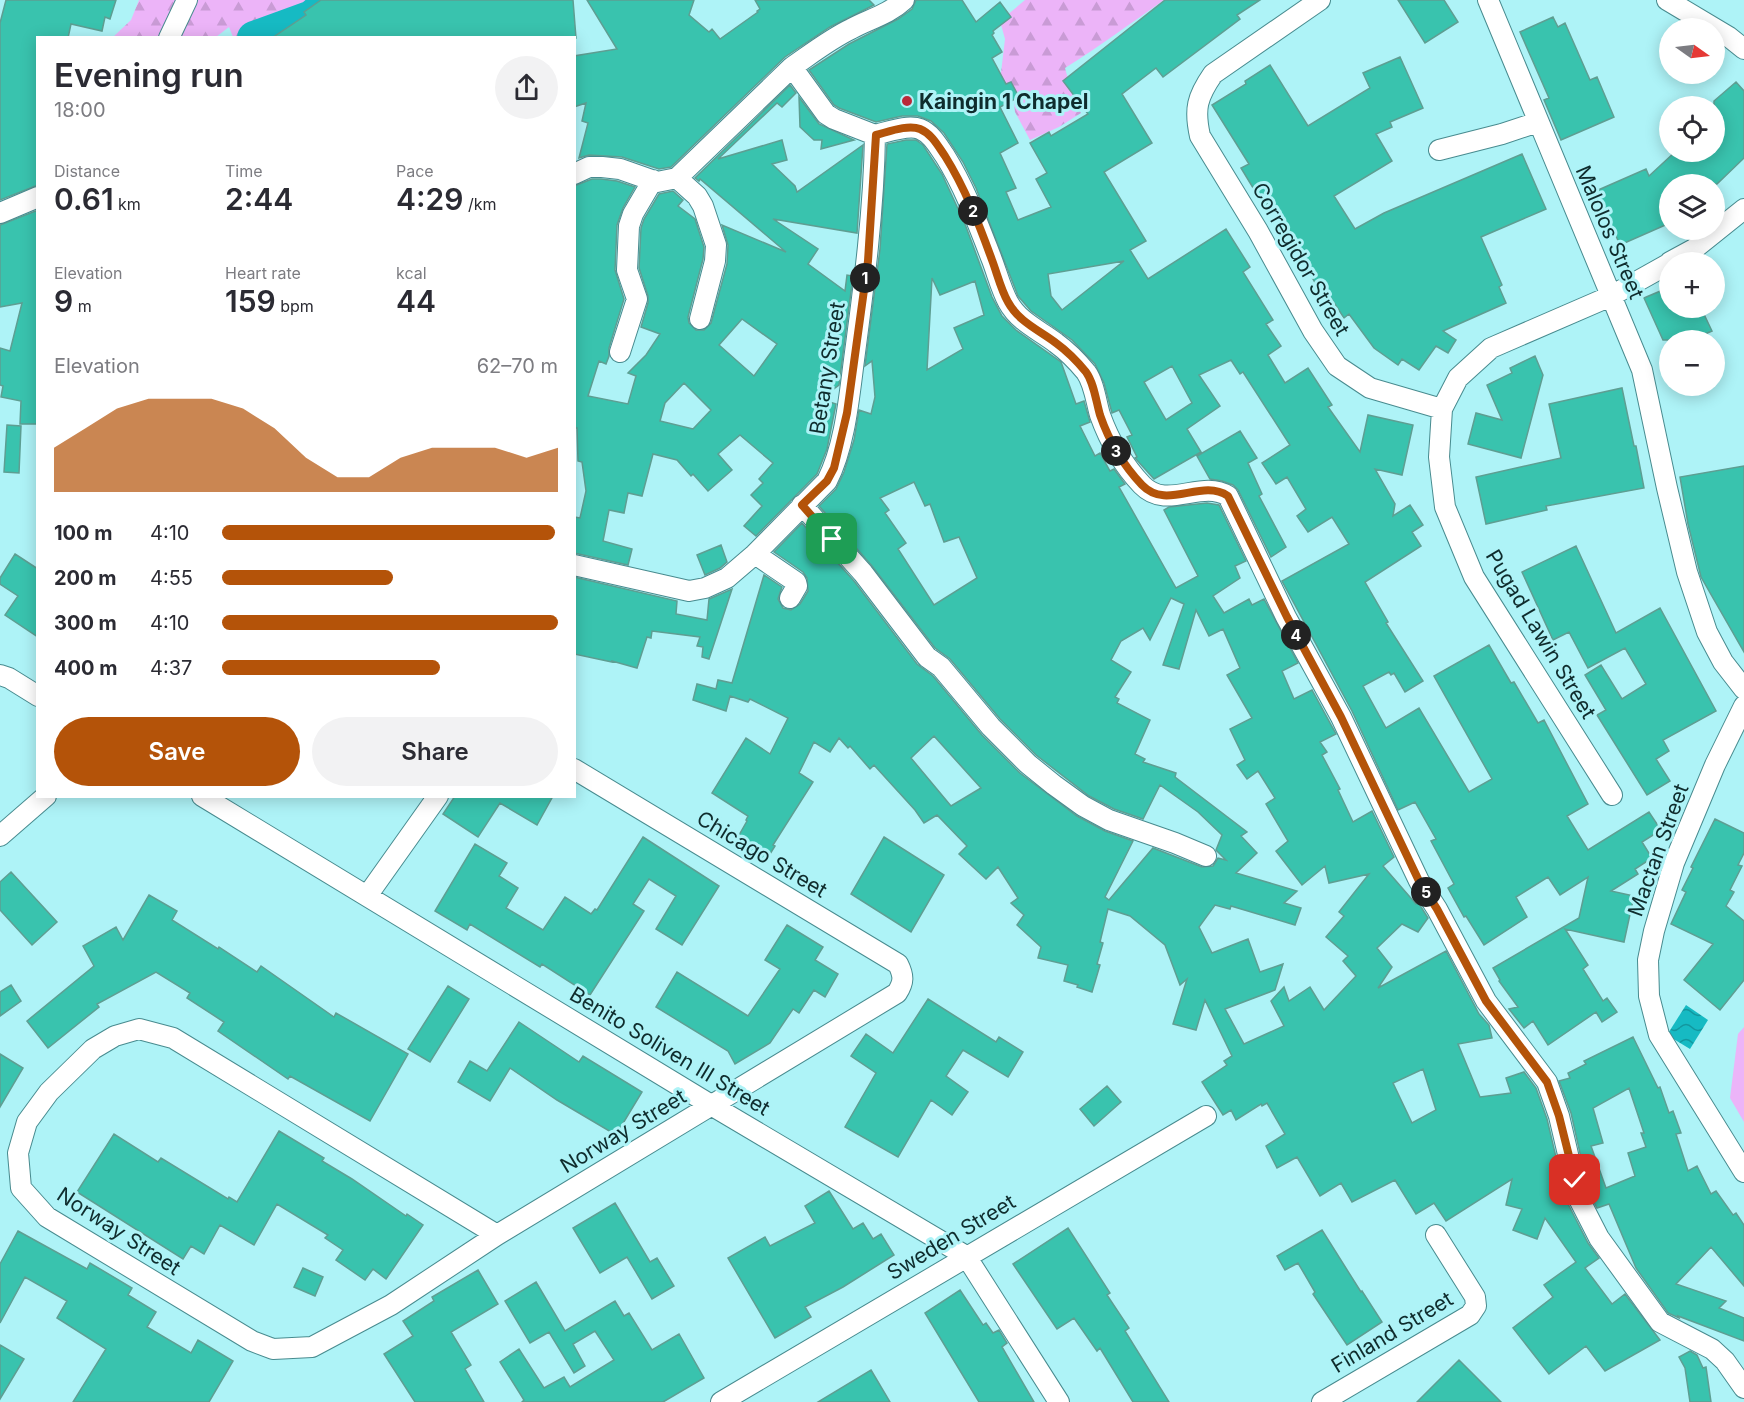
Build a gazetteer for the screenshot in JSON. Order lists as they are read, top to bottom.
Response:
{
  "streets": {
    "street": [
      "Malolos Street",
      "Corregidor Street",
      "Betany Street",
      "Pugad Lawin Street",
      "Mactan Street",
      "Chicago Street",
      "Benito Soliven Ⅲ Street",
      "Norway Street",
      "Sweden Street",
      "Finland Street"
    ]
  },
  "crossings": [
    ["Malolos Street", "Pugad Lawin Street"],
    ["Corregidor Street", "Pugad Lawin Street"],
    ["Chicago Street", "Norway Street"],
    ["Benito Soliven Ⅲ Street", "Norway Street"],
    ["Benito Soliven Ⅲ Street", "Sweden Street"]
  ],
  "places": ["Kaingin 1 Chapel"],
  "north": "right",
  "page": {
    "map_buttons": ["+", "−"],
    "heading": ["Evening run", "18:00"],
    "stats": [
      ["Distance", "0.61 km"],
      ["Time", "2:44"],
      ["Pace", "4:29 /km"],
      ["Elevation", "9 m"],
      ["Heart rate", "159 bpm"],
      ["kcal", "44"]
    ],
    "pins": [
      "2",
      "1",
      "3",
      "4",
      "5"
    ],
    "chart": ["Elevation", "62–70 m"],
    "list": [
      {
        "name": "100 m",
        "note": "4:10"
      },
      {
        "name": "200 m",
        "note": "4:55"
      },
      {
        "name": "300 m",
        "note": "4:10"
      },
      {
        "name": "400 m",
        "note": "4:37"
      }
    ],
    "buttons": ["Save", "Share"]
  }
}
